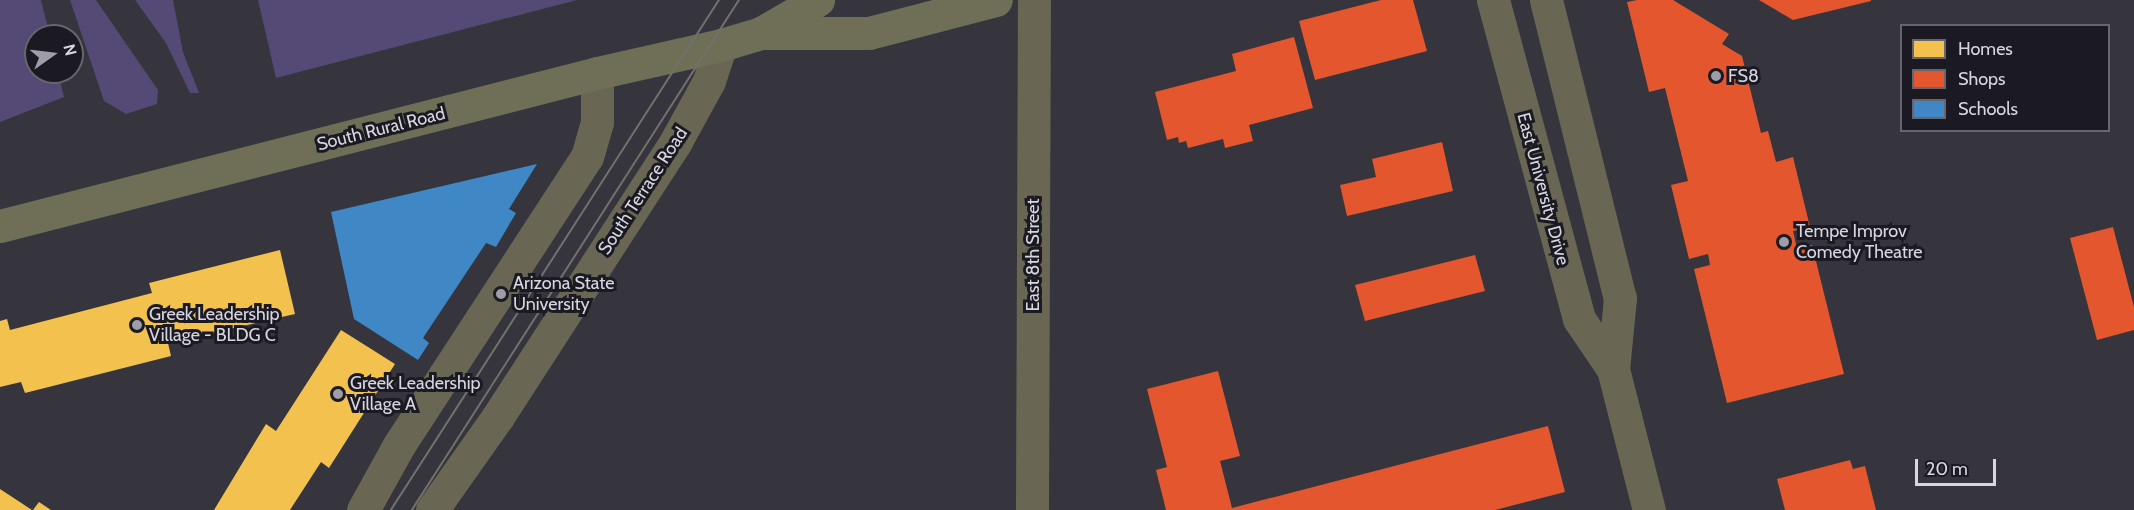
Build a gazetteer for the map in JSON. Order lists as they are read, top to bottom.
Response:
{
  "streets": {
    "main road": ["South Rural Road"],
    "street": ["East University Drive", "South Terrace Road", "East 8th Street"]
  },
  "crossings": [
    ["South Rural Road", "South Terrace Road"]
  ],
  "places": [
    "FS8",
    "Tempe Improv Comedy Theatre",
    "Arizona State University",
    "Greek Leadership Village - BLDG C",
    "Greek Leadership Village A"
  ],
  "legend": ["Homes", "Shops", "Schools"],
  "scale_bar": "20 m",
  "north": "right"
}
